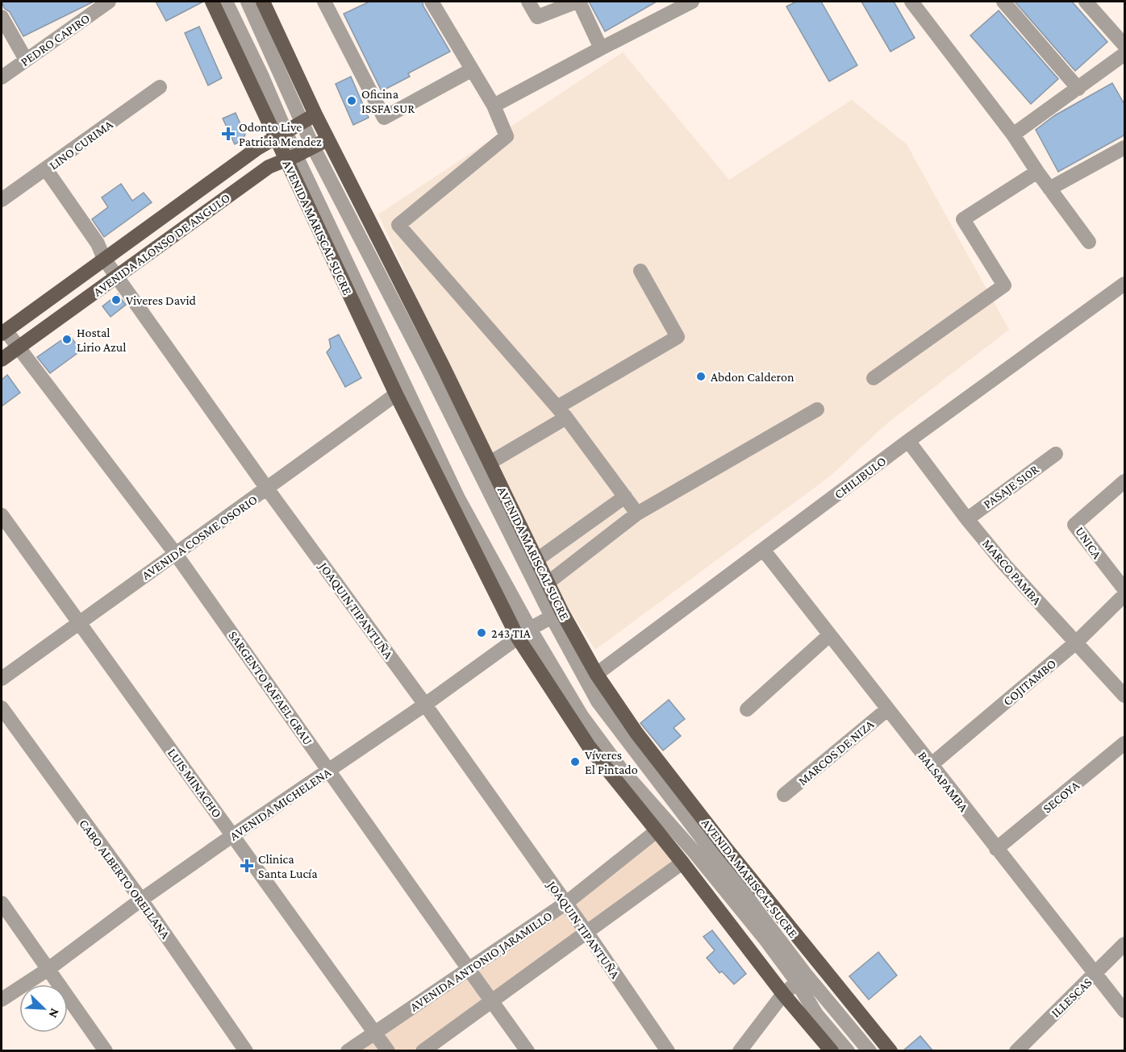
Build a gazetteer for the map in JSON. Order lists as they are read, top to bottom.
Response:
{
  "streets": {
    "main road": ["AVENIDA MARISCAL SUCRE", "AVENIDA ALONSO DE ANGULO"],
    "street": [
      "PEDRO CAPIRO",
      "LINO CURIMA",
      "CHILIBULO",
      "PASAJE S10R",
      "AVENIDA COSME OSORIO",
      "UNICA",
      "MARCO PAMBA",
      "JOAQUIN TIPANTUÑA",
      "COJITAMBO",
      "SARGENTO RAFAEL GRAU",
      "MARCOS DE NIZA",
      "BALSAPAMBA",
      "LUIS MINACHO",
      "SECOYA",
      "AVENIDA MICHELENA",
      "CABO ALBERTO ORELLANA",
      "AVENIDA ANTONIO JARAMILLO",
      "ILLESCAS"
    ]
  },
  "crossings": [
    ["LINO CURIMA", "JOAQUIN TIPANTUÑA"],
    ["AVENIDA MARISCAL SUCRE", "AVENIDA ALONSO DE ANGULO"],
    ["AVENIDA MARISCAL SUCRE", "CHILIBULO"],
    ["AVENIDA MARISCAL SUCRE", "AVENIDA COSME OSORIO"],
    ["AVENIDA MARISCAL SUCRE", "AVENIDA MICHELENA"],
    ["AVENIDA MARISCAL SUCRE", "AVENIDA ANTONIO JARAMILLO"],
    ["AVENIDA ALONSO DE ANGULO", "JOAQUIN TIPANTUÑA"],
    ["AVENIDA ALONSO DE ANGULO", "SARGENTO RAFAEL GRAU"],
    ["CHILIBULO", "MARCO PAMBA"],
    ["CHILIBULO", "BALSAPAMBA"],
    ["PASAJE S10R", "MARCO PAMBA"],
    ["AVENIDA COSME OSORIO", "JOAQUIN TIPANTUÑA"],
    ["AVENIDA COSME OSORIO", "SARGENTO RAFAEL GRAU"],
    ["AVENIDA COSME OSORIO", "LUIS MINACHO"],
    ["MARCO PAMBA", "COJITAMBO"],
    ["JOAQUIN TIPANTUÑA", "AVENIDA MICHELENA"],
    ["JOAQUIN TIPANTUÑA", "AVENIDA ANTONIO JARAMILLO"],
    ["COJITAMBO", "BALSAPAMBA"],
    ["SARGENTO RAFAEL GRAU", "AVENIDA MICHELENA"],
    ["SARGENTO RAFAEL GRAU", "AVENIDA ANTONIO JARAMILLO"],
    ["MARCOS DE NIZA", "BALSAPAMBA"],
    ["BALSAPAMBA", "SECOYA"],
    ["BALSAPAMBA", "ILLESCAS"],
    ["LUIS MINACHO", "AVENIDA MICHELENA"],
    ["LUIS MINACHO", "AVENIDA ANTONIO JARAMILLO"],
    ["AVENIDA MICHELENA", "CABO ALBERTO ORELLANA"]
  ],
  "places": {
    "other": [
      "Oficina ISSFA SUR",
      "Viveres David",
      "Hostal Lirio Azul",
      "Abdon Calderon",
      "243 TIA",
      "Víveres El Pintado"
    ],
    "health": ["Odonto Live Patricia Mendez", "Clinica Santa Lucía"]
  },
  "north": "bottom right"
}
